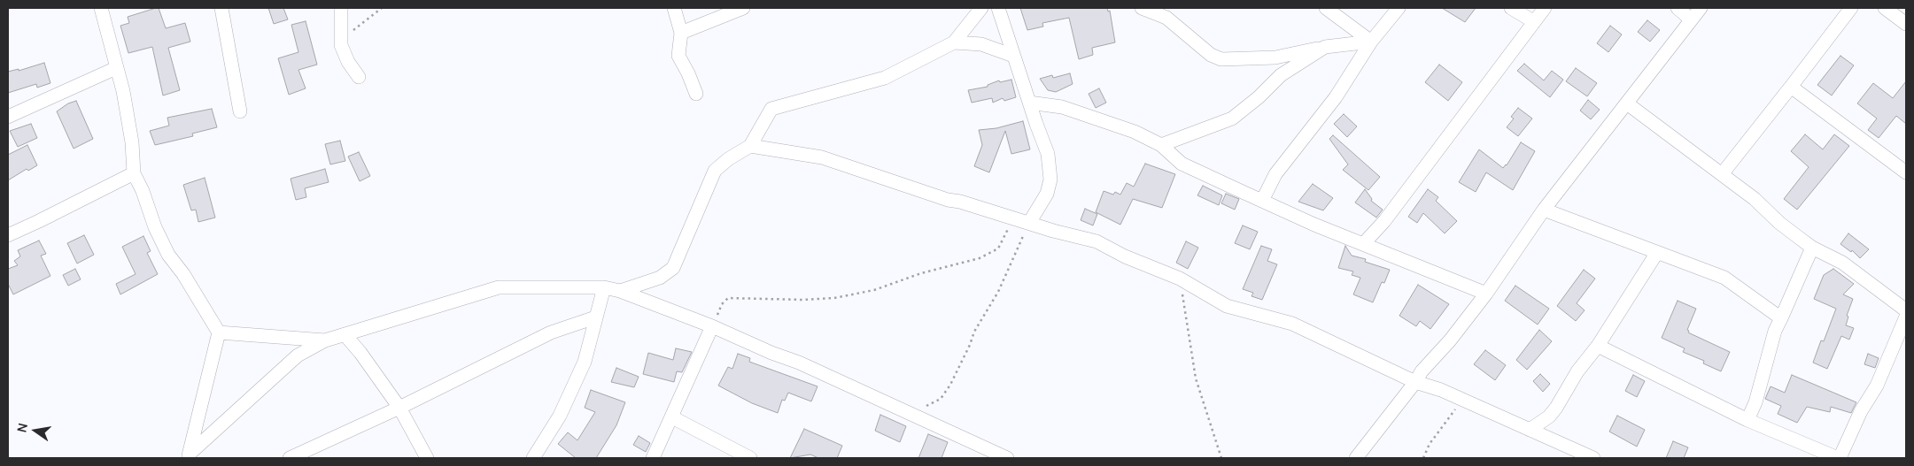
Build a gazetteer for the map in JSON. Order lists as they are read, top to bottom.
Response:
{
  "north": "left"
}
